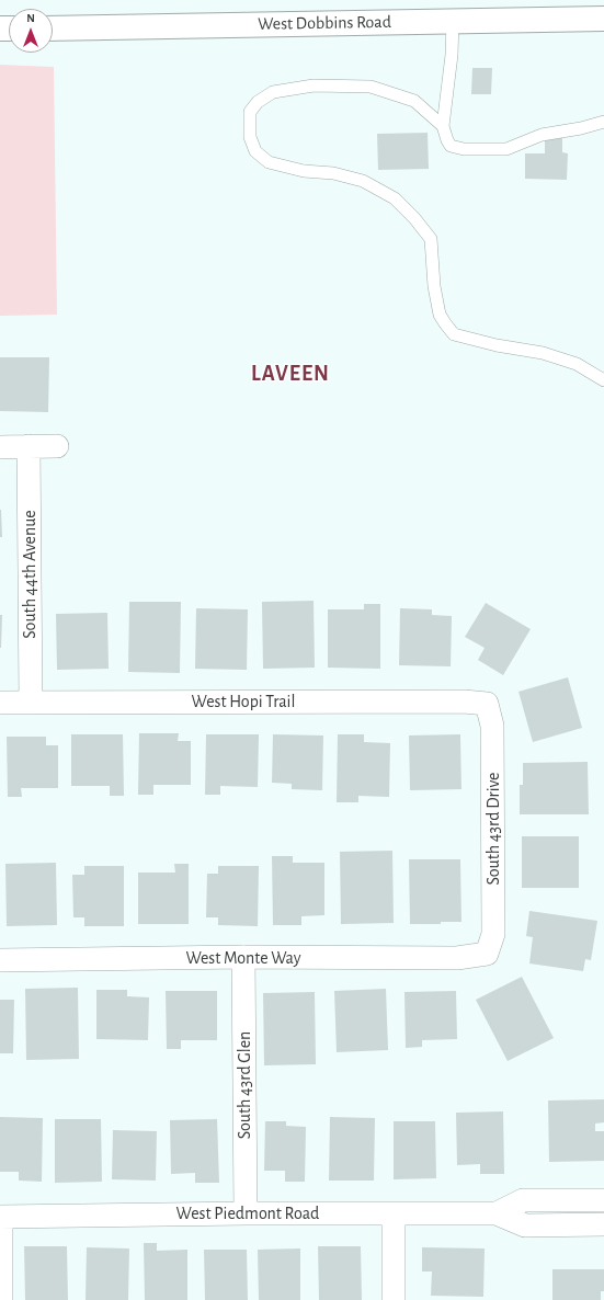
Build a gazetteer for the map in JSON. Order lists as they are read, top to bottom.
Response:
{
  "streets": {
    "main road": ["West Dobbins Road"],
    "street": [
      "South 44th Avenue",
      "West Hopi Trail",
      "South 43rd Drive",
      "West Monte Way",
      "South 43rd Glen",
      "West Piedmont Road"
    ]
  },
  "crossings": [
    ["South 44th Avenue", "West Hopi Trail"],
    ["West Hopi Trail", "South 43rd Drive"],
    ["South 43rd Drive", "West Monte Way"],
    ["West Monte Way", "South 43rd Glen"],
    ["South 43rd Glen", "West Piedmont Road"]
  ],
  "districts": ["LAVEEN"],
  "north": "top"
}
